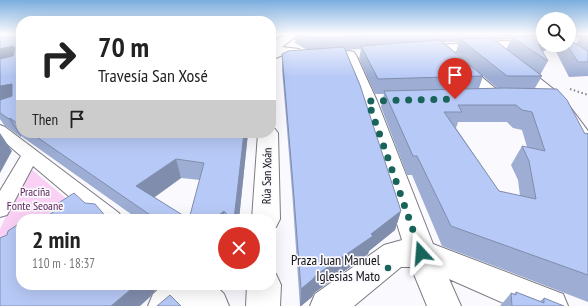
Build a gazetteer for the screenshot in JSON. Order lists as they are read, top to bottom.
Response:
{
  "streets": {
    "street": ["Rúa San Xoán"]
  },
  "parks": ["Praciña Fonte Seoane"],
  "places": ["Praza Juan Manuel Iglesias Mato"],
  "page": {
    "turn": ["70 m", "Travesía San Xosé"],
    "then": "Then",
    "heading": ["2 min", "110 m · 18:37"]
  }
}
